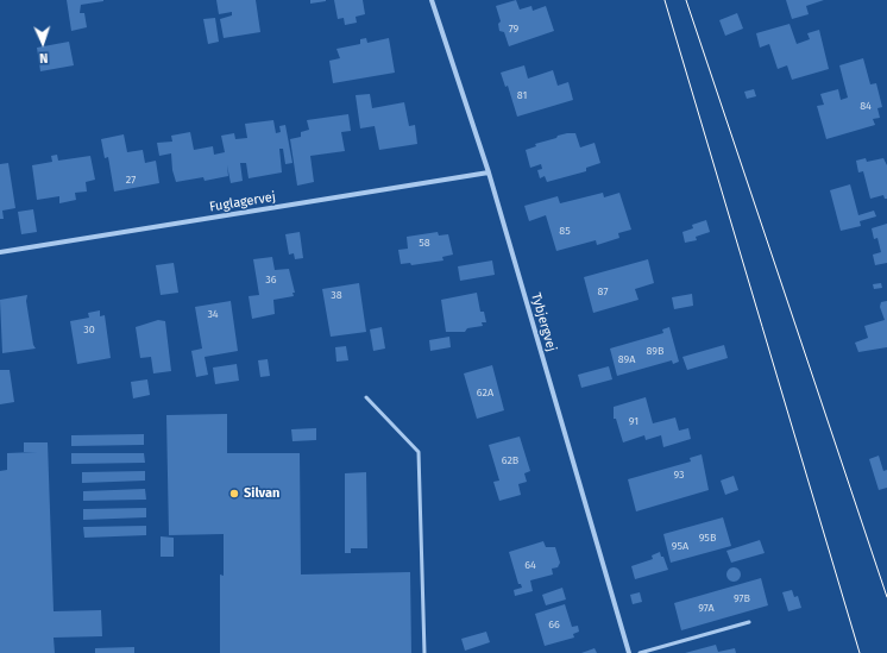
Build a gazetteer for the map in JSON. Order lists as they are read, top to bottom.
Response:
{
  "streets": {
    "street": ["Fuglagervej", "Tybjergvej"]
  },
  "crossings": [
    ["Fuglagervej", "Tybjergvej"]
  ],
  "places": ["Silvan"],
  "house_numbers": [
    "79",
    "81",
    "84",
    "27",
    "85",
    "58",
    "36",
    "87",
    "38",
    "34",
    "30",
    "89B",
    "89A",
    "62A",
    "91",
    "62B",
    "93",
    "95B",
    "95A",
    "64",
    "97B",
    "97A",
    "66"
  ],
  "north": "bottom"
}
